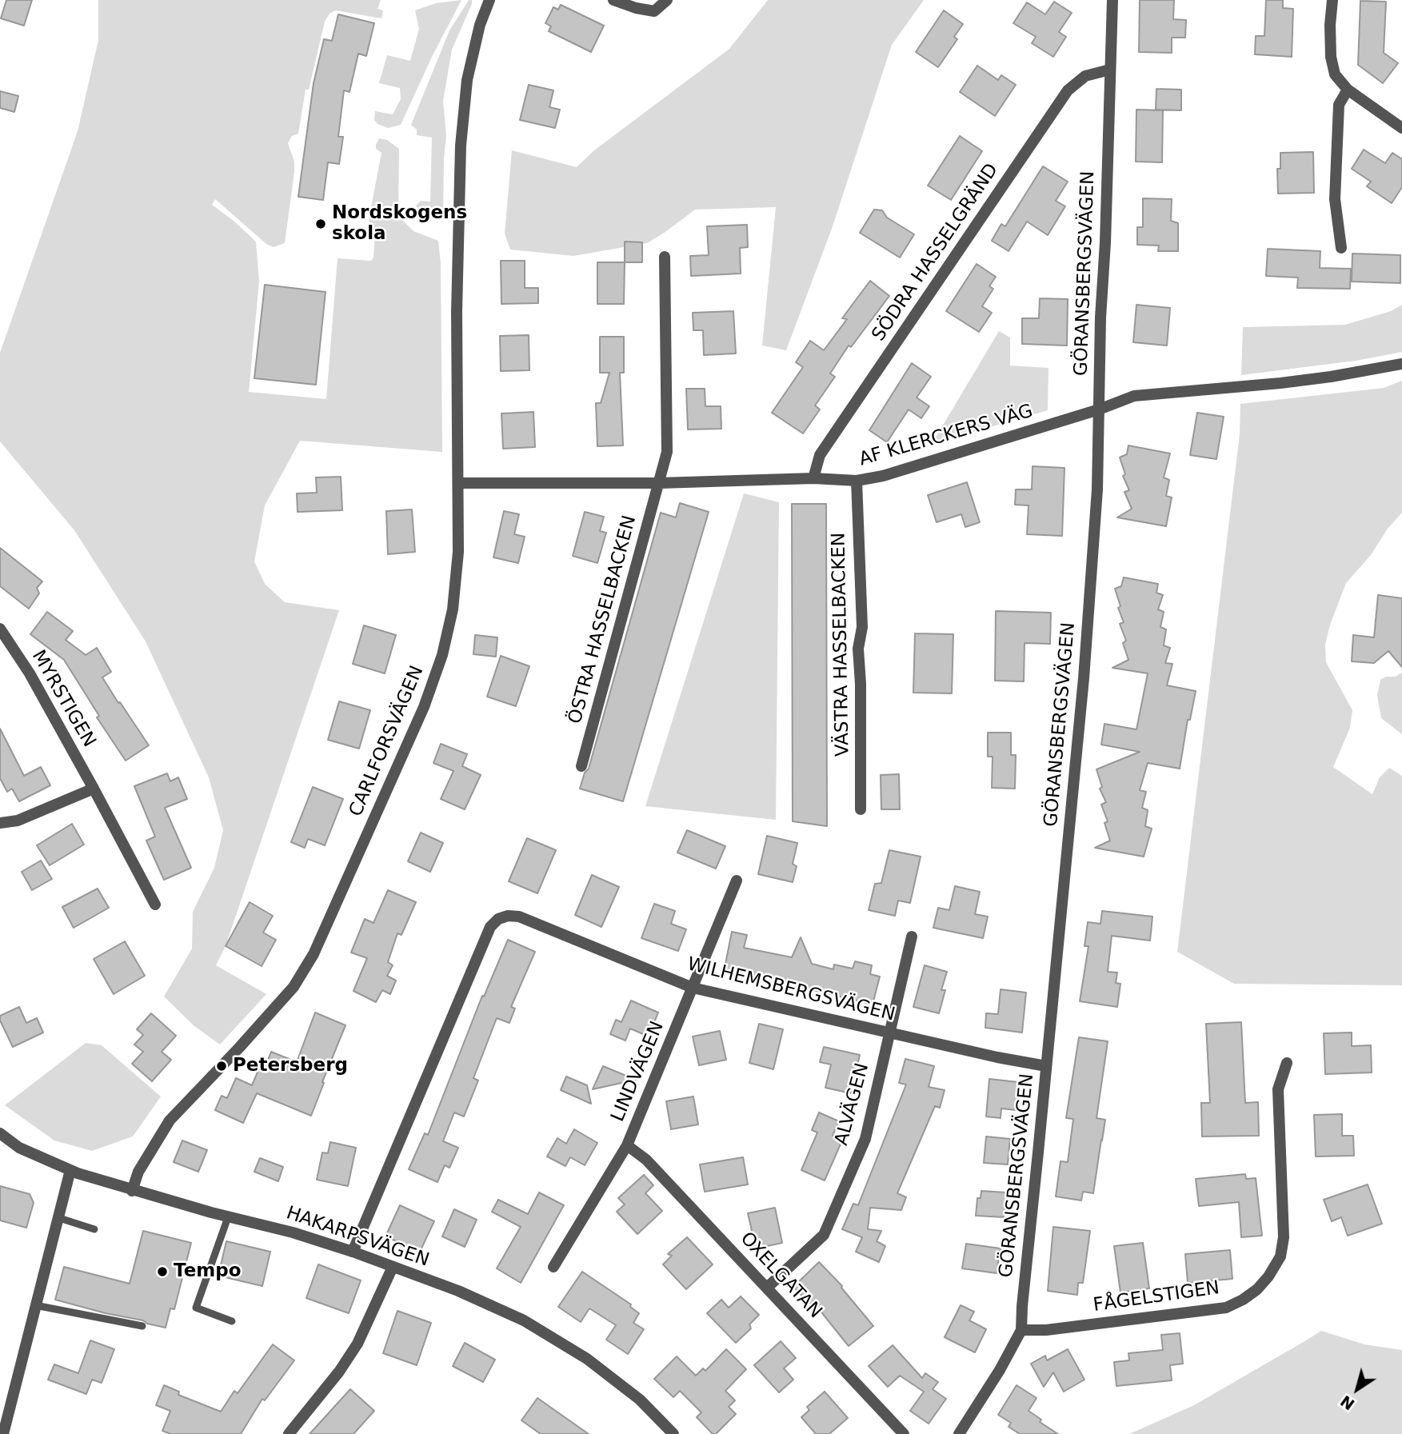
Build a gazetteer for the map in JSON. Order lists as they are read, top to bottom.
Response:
{
  "streets": {
    "street": [
      "SÖDRA HASSELGRÄND",
      "GÖRANSBERGSVÄGEN",
      "AF KLERCKERS VÄG",
      "ÖSTRA HASSELBACKEN",
      "VÄSTRA HASSELBACKEN",
      "MYRSTIGEN",
      "CARLFORSVÄGEN",
      "WILHEMSBERGSVÄGEN",
      "LINDVÄGEN",
      "ALVÄGEN",
      "HAKARPSVÄGEN",
      "OXELGATAN",
      "FÅGELSTIGEN"
    ]
  },
  "crossings": [
    ["SÖDRA HASSELGRÄND", "GÖRANSBERGSVÄGEN"],
    ["SÖDRA HASSELGRÄND", "AF KLERCKERS VÄG"],
    ["GÖRANSBERGSVÄGEN", "AF KLERCKERS VÄG"],
    ["GÖRANSBERGSVÄGEN", "WILHEMSBERGSVÄGEN"],
    ["GÖRANSBERGSVÄGEN", "FÅGELSTIGEN"],
    ["AF KLERCKERS VÄG", "ÖSTRA HASSELBACKEN"],
    ["AF KLERCKERS VÄG", "VÄSTRA HASSELBACKEN"],
    ["AF KLERCKERS VÄG", "CARLFORSVÄGEN"],
    ["CARLFORSVÄGEN", "HAKARPSVÄGEN"],
    ["WILHEMSBERGSVÄGEN", "LINDVÄGEN"],
    ["WILHEMSBERGSVÄGEN", "ALVÄGEN"],
    ["WILHEMSBERGSVÄGEN", "HAKARPSVÄGEN"],
    ["LINDVÄGEN", "OXELGATAN"],
    ["ALVÄGEN", "OXELGATAN"]
  ],
  "places": ["Nordskogens skola", "Petersberg", "Tempo"],
  "north": "bottom left"
}
